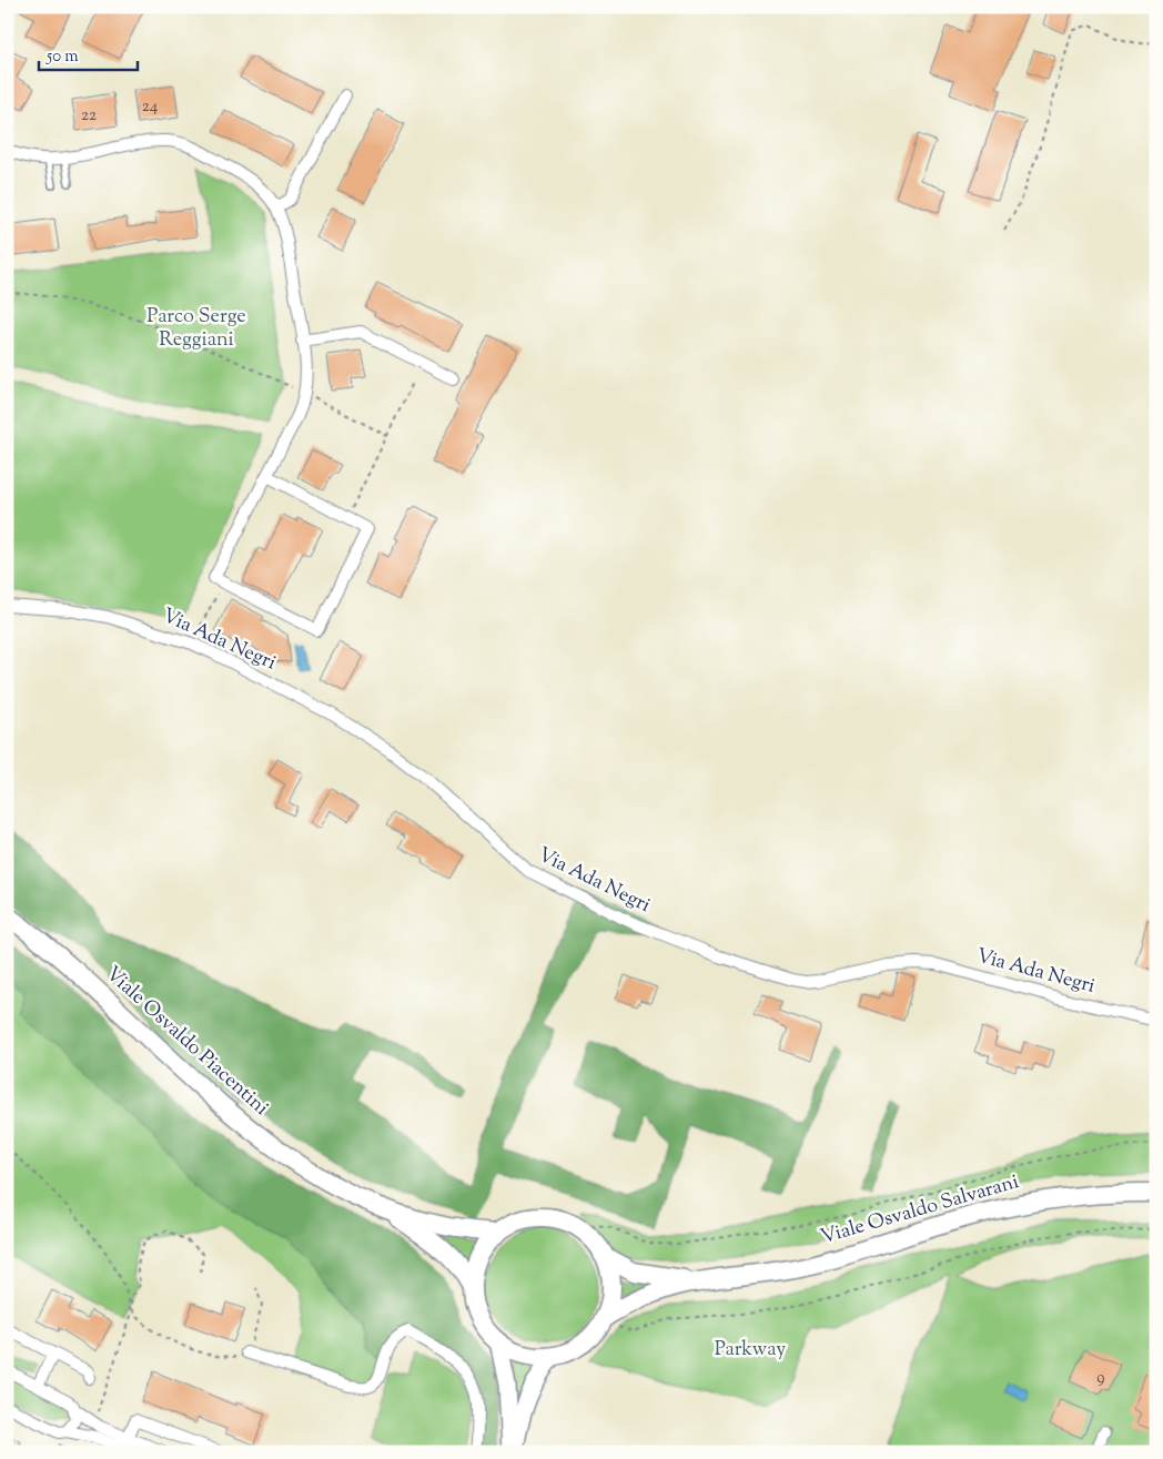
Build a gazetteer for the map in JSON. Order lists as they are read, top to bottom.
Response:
{
  "streets": {
    "main road": ["Viale Osvaldo Piacentini", "Viale Osvaldo Salvarani"],
    "street": ["Via Ada Negri"]
  },
  "crossings": [
    ["Viale Osvaldo Piacentini", "Viale Osvaldo Salvarani"]
  ],
  "parks": ["Parco Serge Reggiani", "Parkway"],
  "house_numbers": ["24", "22", "9"],
  "scale_bar": "50 m"
}
